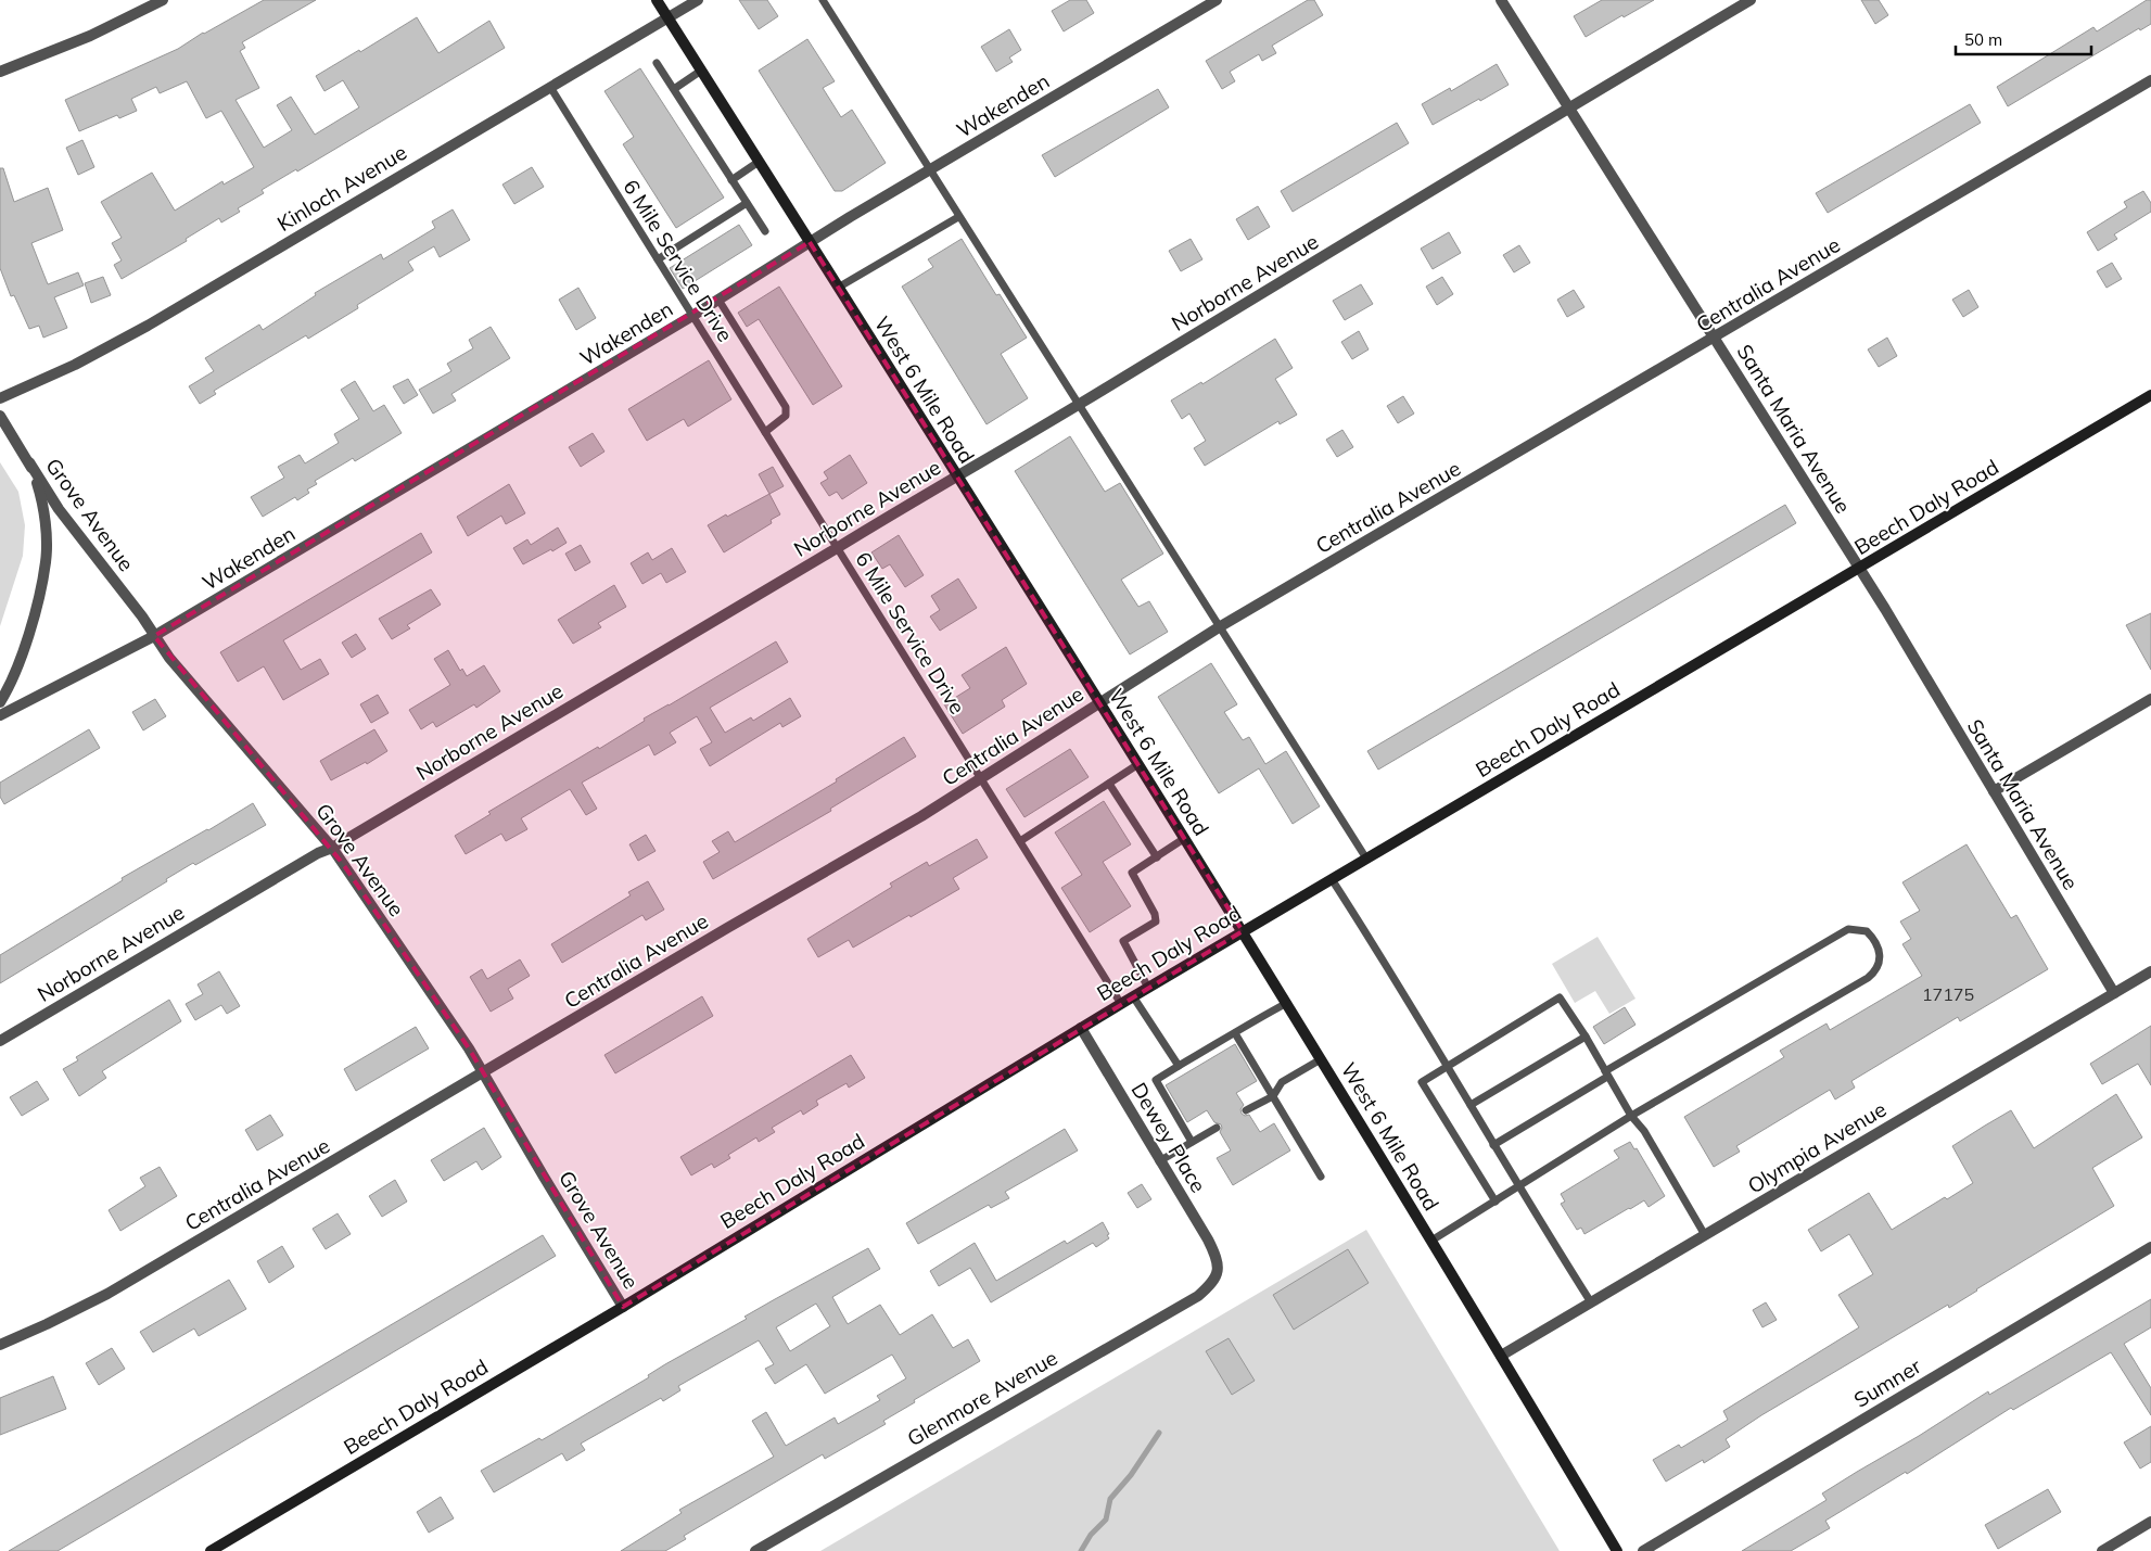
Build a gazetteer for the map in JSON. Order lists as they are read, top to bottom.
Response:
{
  "streets": {
    "main road": ["West 6 Mile Road", "Beech Daly Road"],
    "street": [
      "Wakenden",
      "Kinloch Avenue",
      "Norborne Avenue",
      "Centralia Avenue",
      "Santa Maria Avenue",
      "Grove Avenue",
      "Dewey Place",
      "Olympia Avenue",
      "Sumner",
      "Glenmore Avenue"
    ],
    "lane": ["6 Mile Service Drive"]
  },
  "crossings": [
    ["Wakenden", "6 Mile Service Drive"],
    ["Wakenden", "West 6 Mile Road"],
    ["Wakenden", "Grove Avenue"],
    ["Kinloch Avenue", "6 Mile Service Drive"],
    ["Kinloch Avenue", "West 6 Mile Road"],
    ["6 Mile Service Drive", "Norborne Avenue"],
    ["6 Mile Service Drive", "Centralia Avenue"],
    ["6 Mile Service Drive", "Beech Daly Road"],
    ["Norborne Avenue", "West 6 Mile Road"],
    ["Norborne Avenue", "Santa Maria Avenue"],
    ["Norborne Avenue", "Grove Avenue"],
    ["Centralia Avenue", "West 6 Mile Road"],
    ["Centralia Avenue", "Santa Maria Avenue"],
    ["Centralia Avenue", "Grove Avenue"],
    ["West 6 Mile Road", "Beech Daly Road"],
    ["West 6 Mile Road", "Olympia Avenue"],
    ["Santa Maria Avenue", "Beech Daly Road"],
    ["Santa Maria Avenue", "Olympia Avenue"],
    ["Beech Daly Road", "Grove Avenue"],
    ["Beech Daly Road", "Dewey Place"],
    ["Dewey Place", "Glenmore Avenue"]
  ],
  "house_numbers": ["17175"],
  "scale_bar": "50 m"
}
